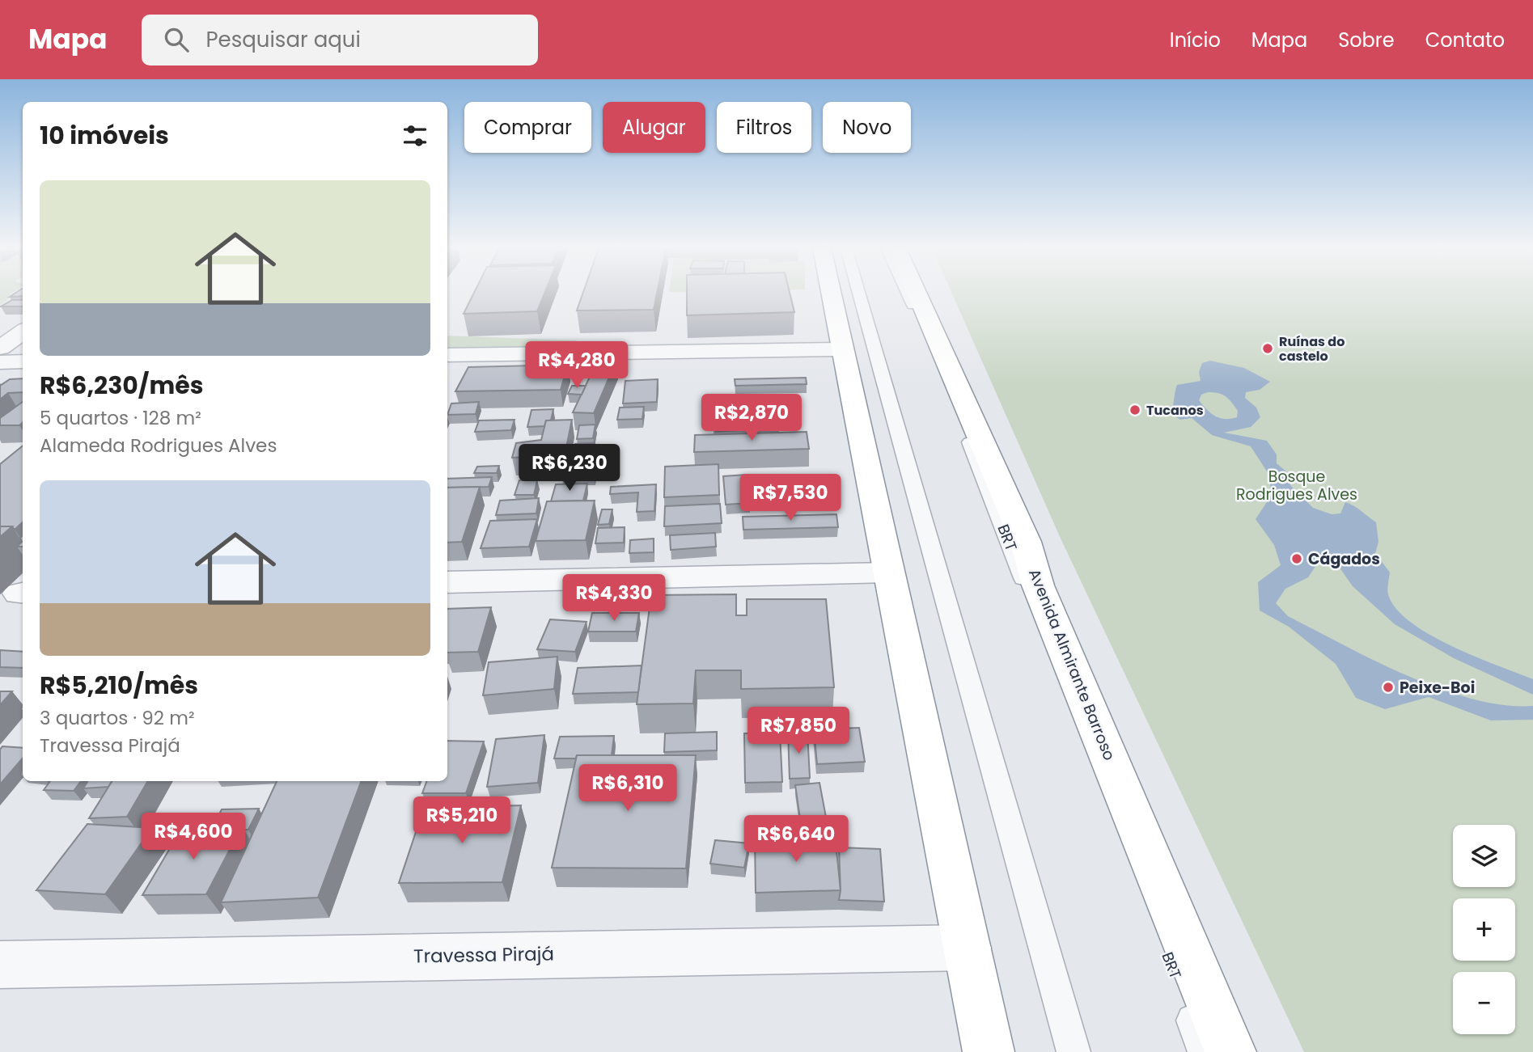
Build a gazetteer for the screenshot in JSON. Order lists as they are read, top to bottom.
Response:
{
  "streets": {
    "highway": ["Avenida Almirante Barroso"],
    "street": ["Travessa Pirajá"],
    "lane": ["BRT"]
  },
  "parks": ["Bosque Rodrigues Alves"],
  "places": [
    "Ruínas do castelo",
    "Tucanos",
    "Cágados",
    "Peixe-Boi"
  ],
  "page": {
    "header": "Mapa",
    "search": "Pesquisar aqui",
    "nav": [
      "Início",
      "Mapa",
      "Sobre",
      "Contato"
    ],
    "chip": [
      "Comprar",
      "Alugar",
      "Filtros",
      "Novo"
    ],
    "heading": "10 imóveis",
    "list": [
      {
        "name": "R$6,230/mês",
        "note": "5 quartos · 128 m² · Alameda Rodrigues Alves"
      },
      {
        "name": "R$5,210/mês",
        "note": "3 quartos · 92 m² · Travessa Pirajá"
      }
    ],
    "price": [
      "R$4,280",
      "R$2,870",
      "R$6,230",
      "R$7,530",
      "R$4,330",
      "R$7,850",
      "R$6,310",
      "R$5,210",
      "R$4,600",
      "R$6,640"
    ],
    "map_buttons": ["+", "−"]
  }
}
